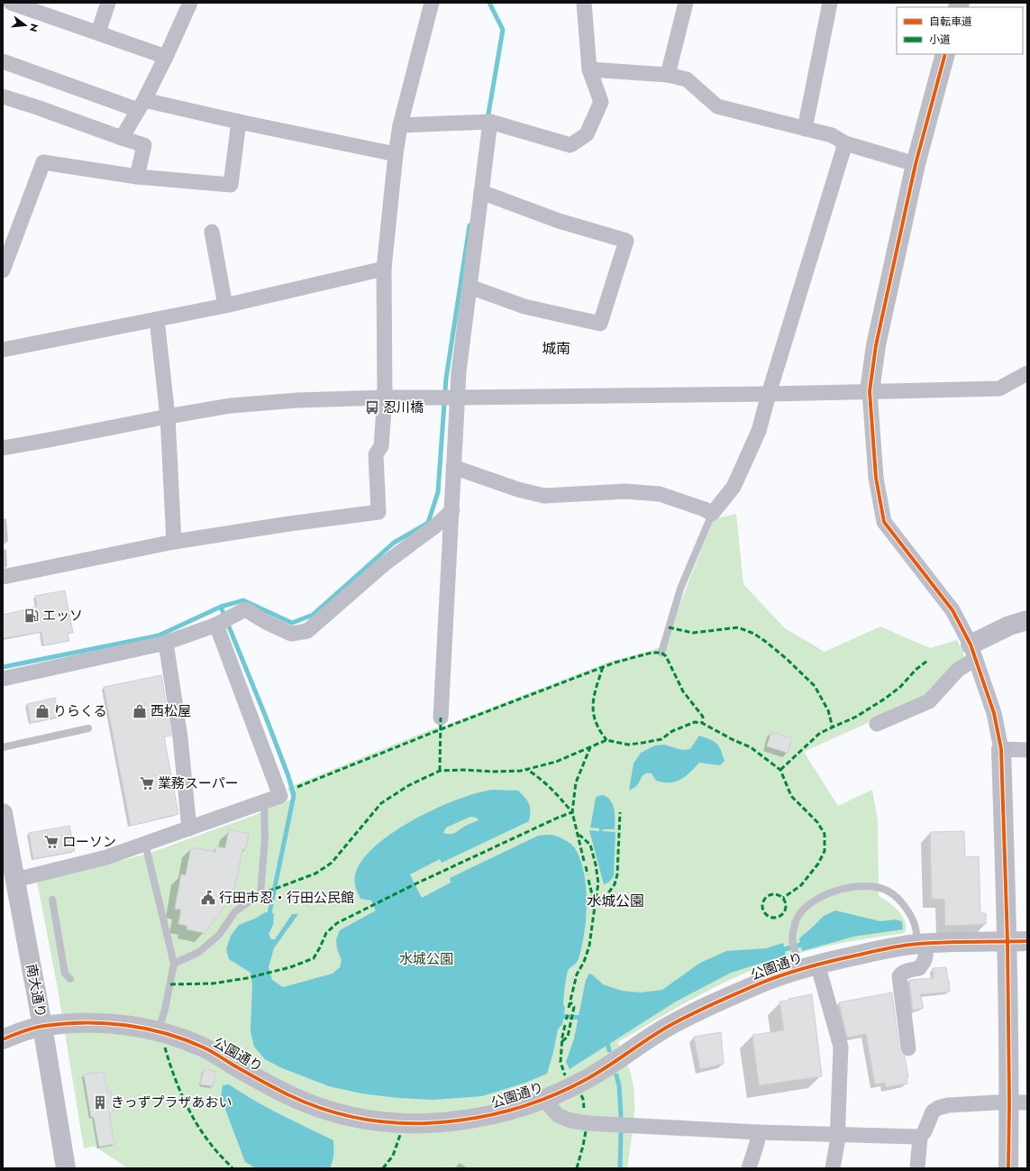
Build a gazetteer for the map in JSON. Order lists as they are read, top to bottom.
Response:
{
  "streets": {
    "street": ["公園通り", "南大通り"]
  },
  "crossings": [
    ["公園通り", "南大通り"]
  ],
  "districts": ["城南", "水城公園"],
  "parks": ["水城公園"],
  "places": {
    "bus stop": ["忍川橋"],
    "fuel station": ["エッソ"],
    "shop": ["りらくる", "西松屋"],
    "supermarket": ["業務スーパー", "ローソン"],
    "public building": ["行田市忍・行田公民館"],
    "building": ["きっずプラザあおい"]
  },
  "legend": ["自転車道", "小道"],
  "north": "right"
}
